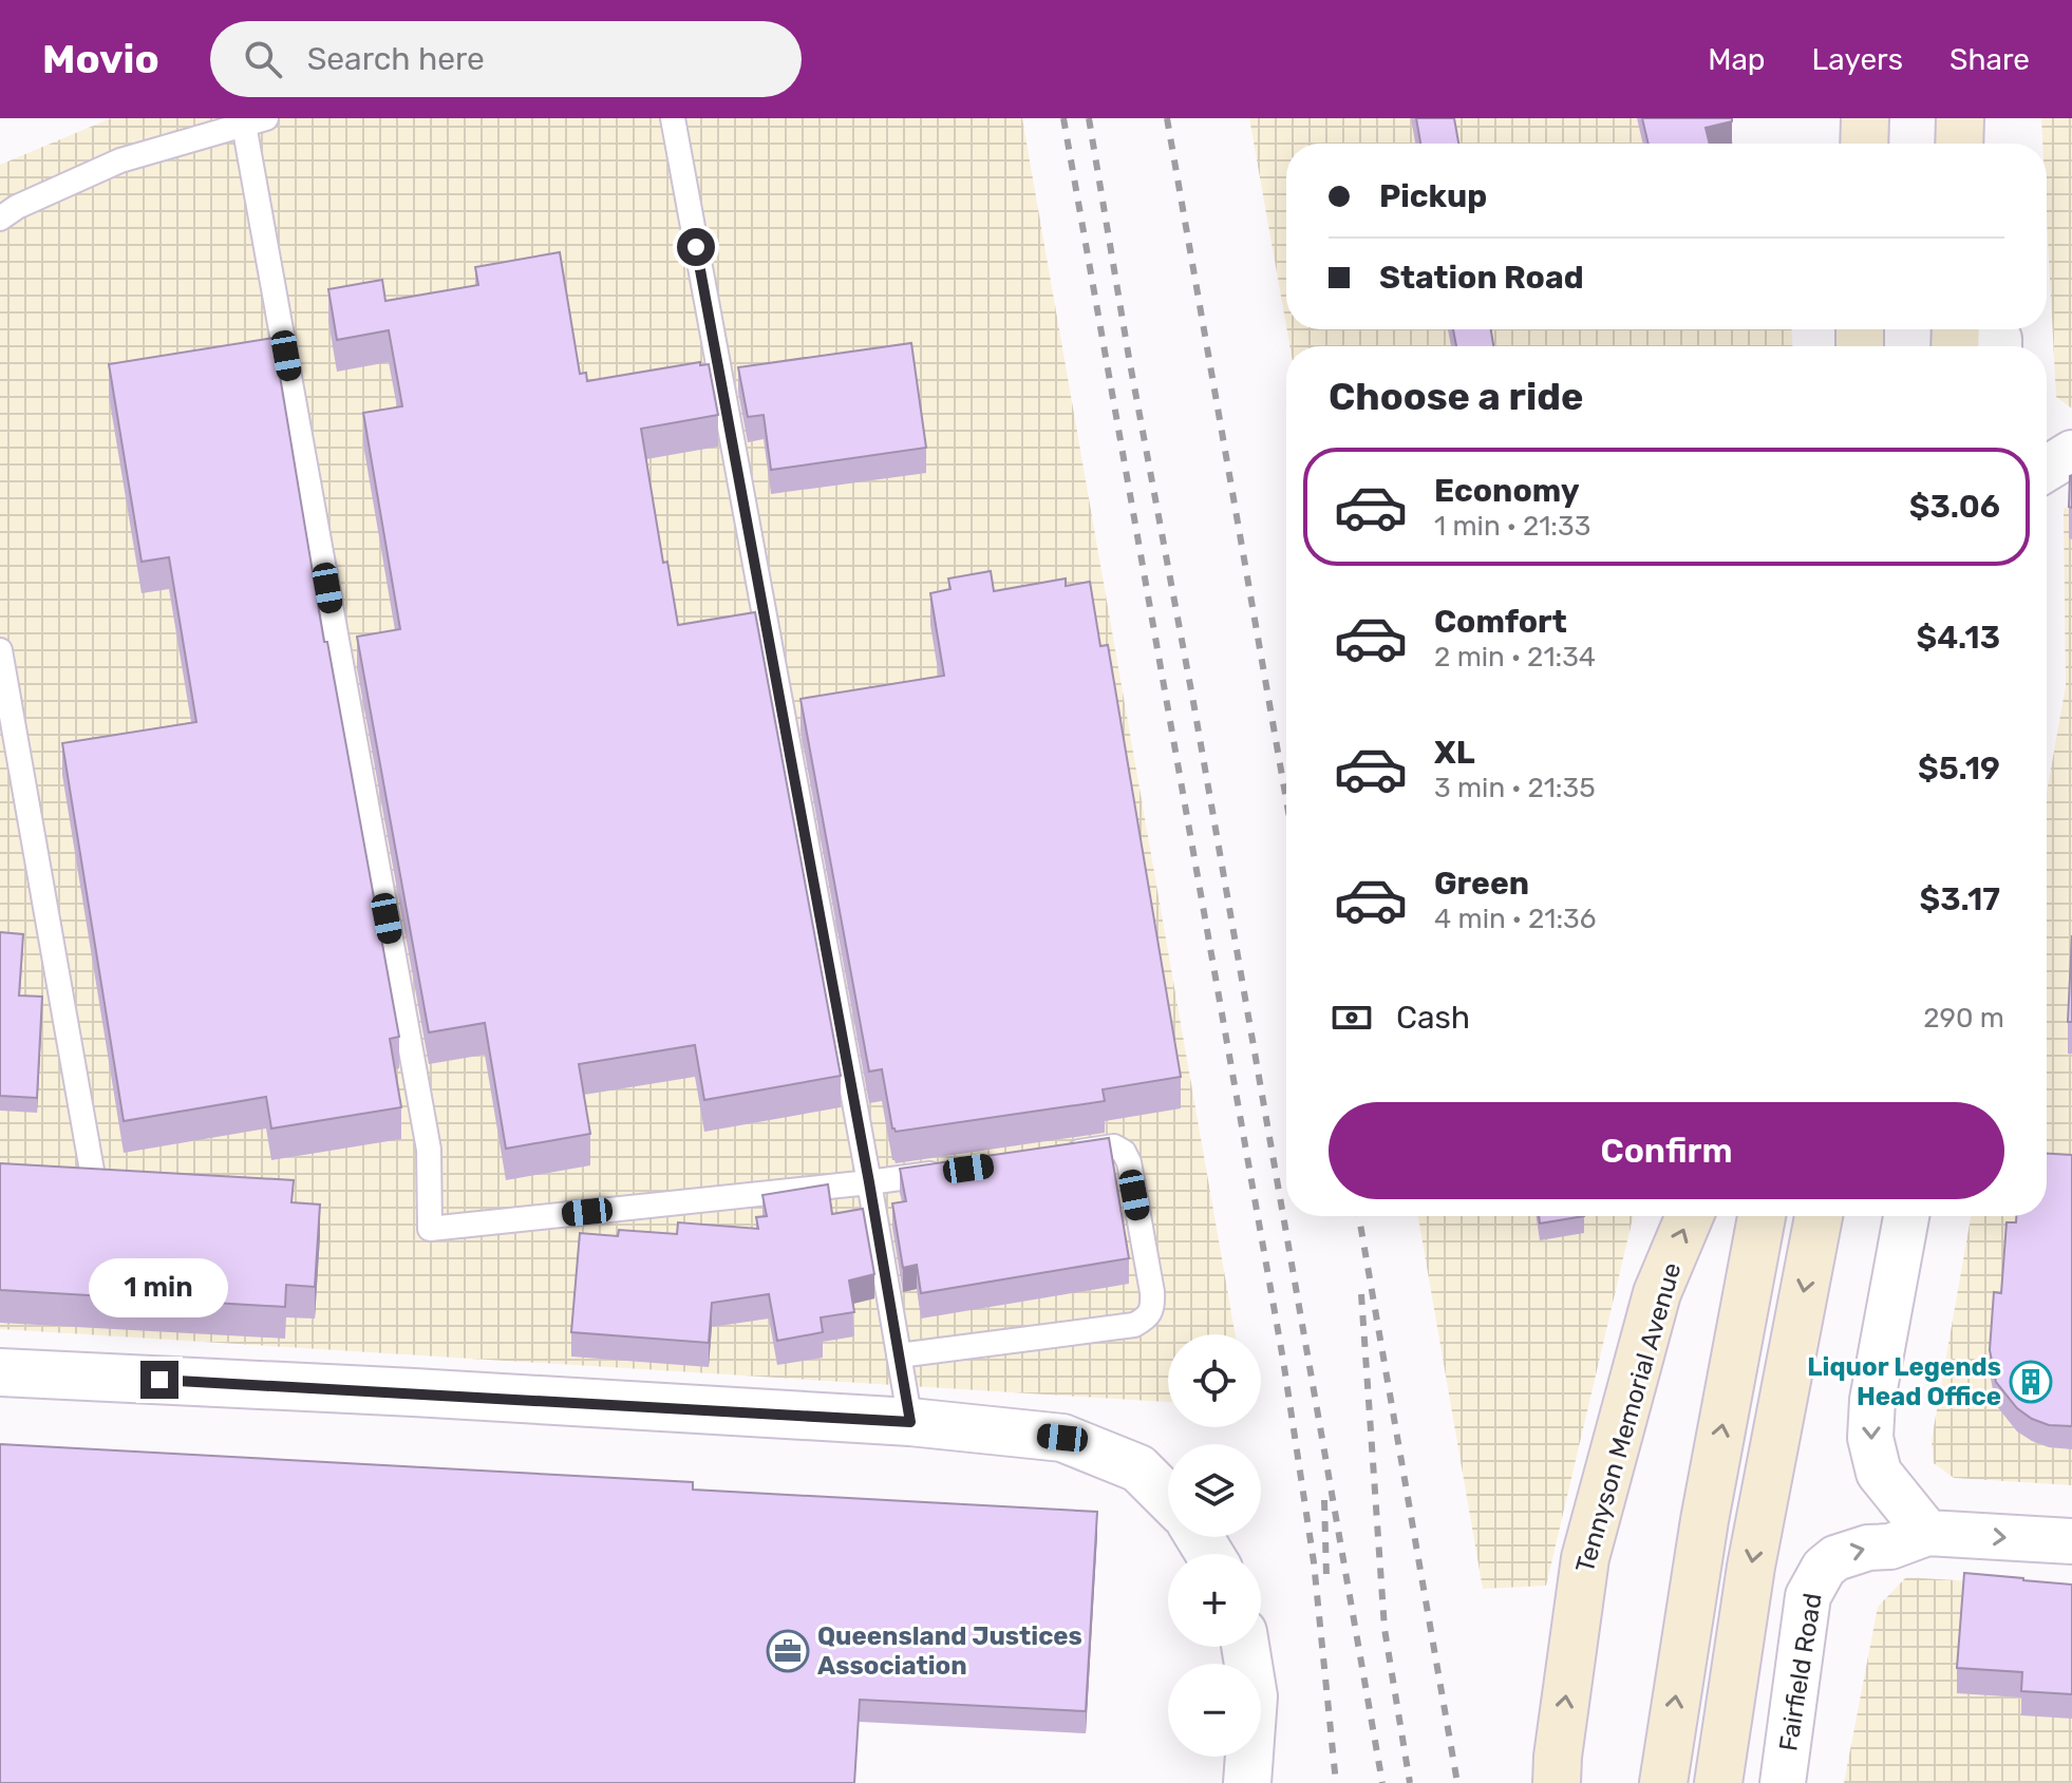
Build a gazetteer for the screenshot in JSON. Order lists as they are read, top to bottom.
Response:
{
  "streets": {
    "main road": ["Tennyson Memorial Avenue"],
    "street": ["Fairfield Road"]
  },
  "one_way": ["Fairfield Road"],
  "places": {
    "building": ["Liquor Legends Head Office"],
    "office": ["Queensland Justices Association"]
  },
  "page": {
    "header": "Movio",
    "search": "Search here",
    "nav": ["Map", "Layers", "Share"],
    "banner": ["Pickup", "Station Road"],
    "heading": "Choose a ride",
    "list": [
      {
        "name": "Economy",
        "note": "1 min · 21:33",
        "value": "$3.06"
      },
      {
        "name": "Comfort",
        "note": "2 min · 21:34",
        "value": "$4.13"
      },
      {
        "name": "XL",
        "note": "3 min · 21:35",
        "value": "$5.19"
      },
      {
        "name": "Green",
        "note": "4 min · 21:36",
        "value": "$3.17"
      }
    ],
    "pay": ["Cash", "290 m"],
    "buttons": "Confirm",
    "bubble": "1 min",
    "map_buttons": ["+", "−"]
  }
}
